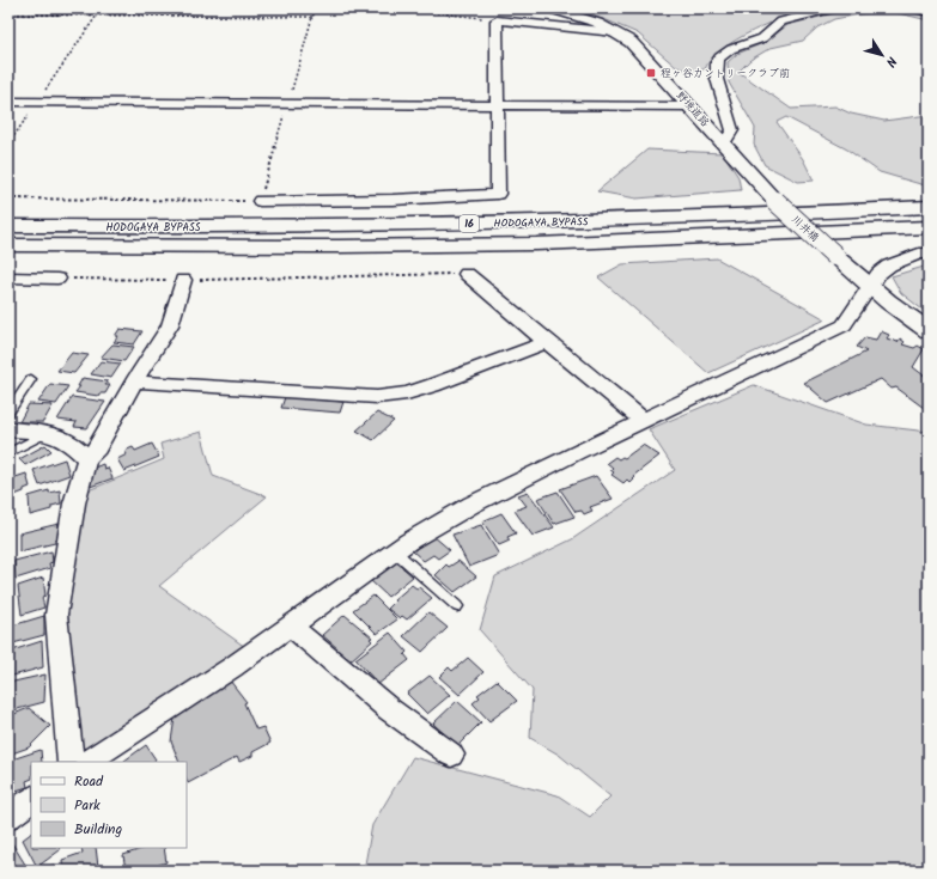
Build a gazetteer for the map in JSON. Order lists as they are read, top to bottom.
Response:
{
  "streets": {
    "highway": ["HODOGAYA BYPASS", "16"],
    "street": ["野境道路", "川井橋"]
  },
  "crossings": [
    ["野境道路", "川井橋"]
  ],
  "places": {
    "transit": ["程ヶ谷カントリークラブ前"]
  },
  "legend": ["Road", "Park", "Building"],
  "north": "bottom right"
}
